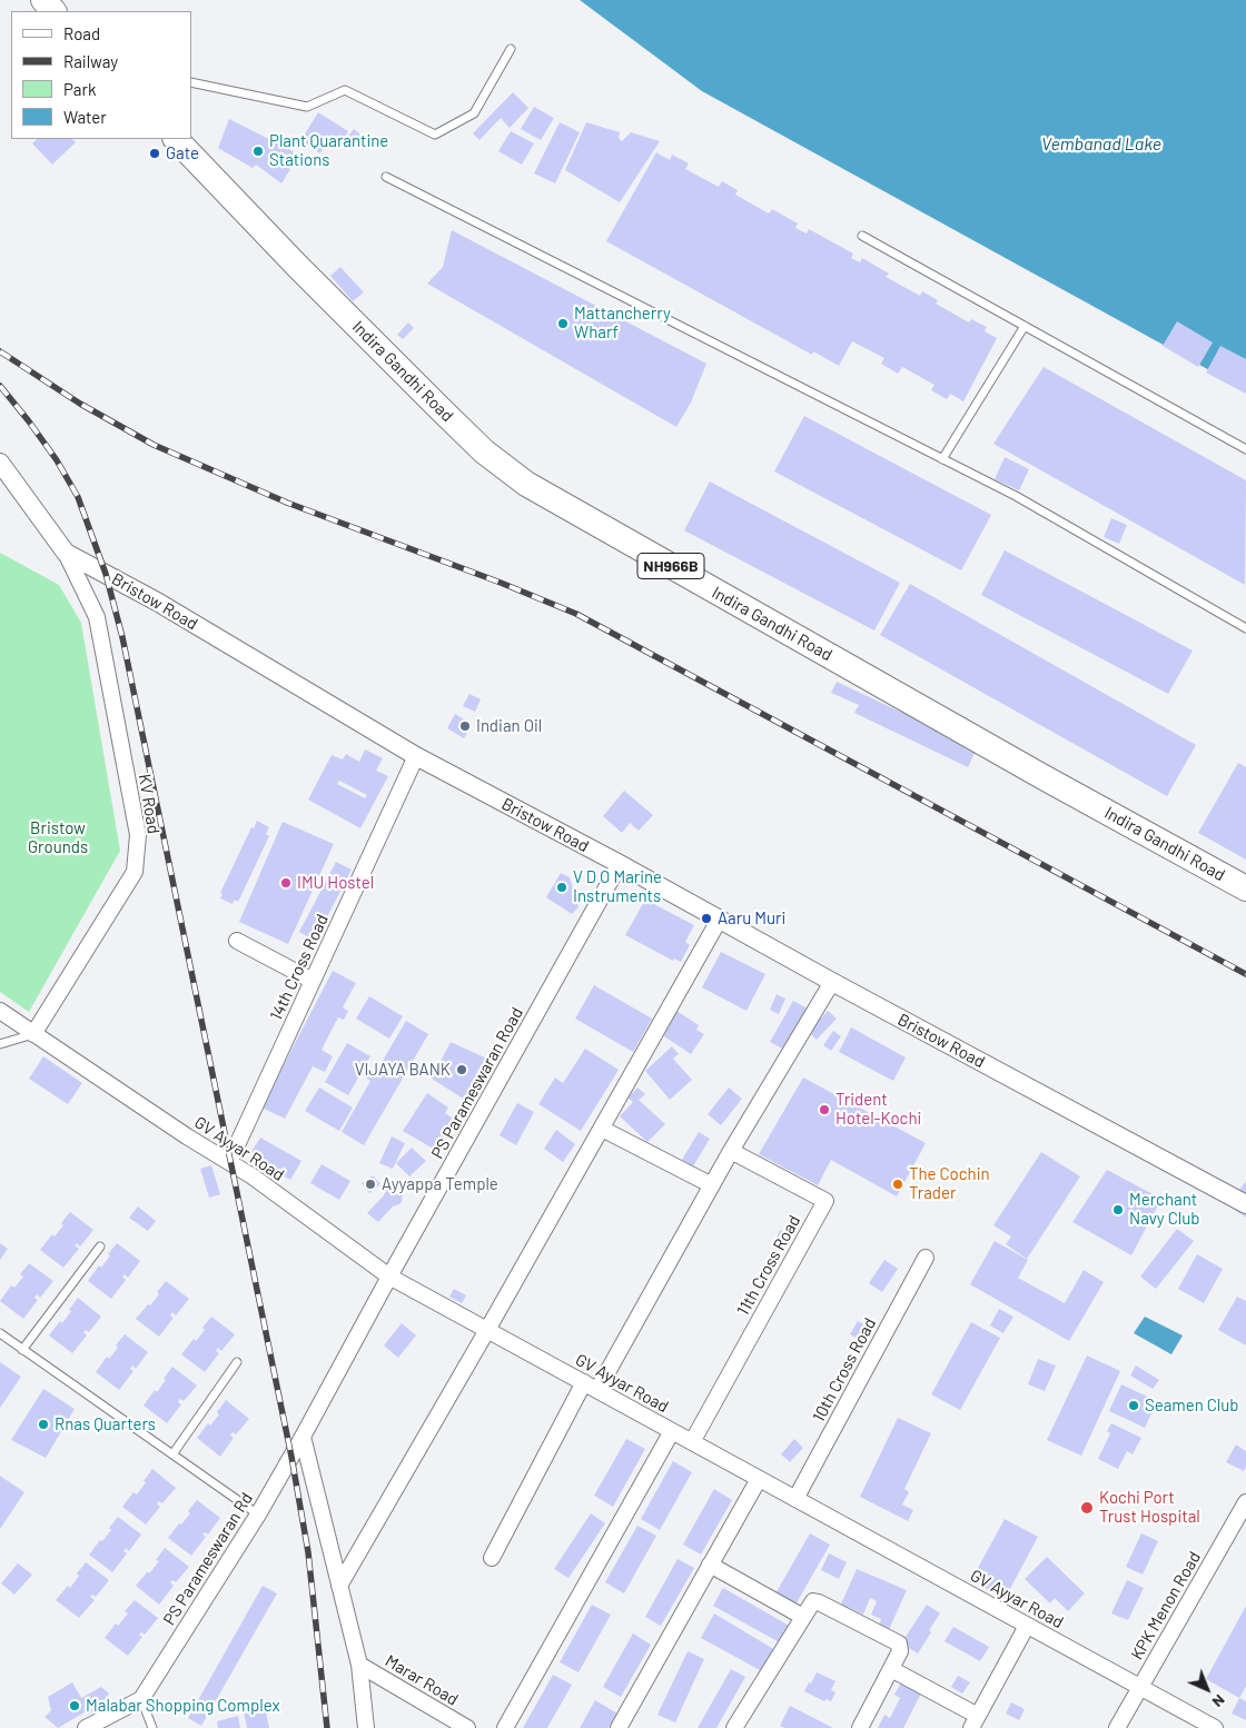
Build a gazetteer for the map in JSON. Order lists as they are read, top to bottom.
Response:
{
  "streets": {
    "highway": ["Indira Gandhi Road", "NH966B"],
    "street": [
      "Bristow Road",
      "KV Road",
      "14th Cross Road",
      "PS Parameswaran Road",
      "GV Ayyar Road",
      "11th Cross Road",
      "10th Cross Road",
      "PS Parameswaran Rd",
      "KPK Menon Road",
      "Marar Road"
    ]
  },
  "crossings": [
    ["Bristow Road", "KV Road"],
    ["Bristow Road", "14th Cross Road"],
    ["Bristow Road", "PS Parameswaran Road"],
    ["KV Road", "GV Ayyar Road"],
    ["14th Cross Road", "GV Ayyar Road"],
    ["PS Parameswaran Road", "GV Ayyar Road"],
    ["PS Parameswaran Road", "PS Parameswaran Rd"],
    ["GV Ayyar Road", "11th Cross Road"],
    ["GV Ayyar Road", "10th Cross Road"],
    ["GV Ayyar Road", "KPK Menon Road"]
  ],
  "water": ["Vembanad Lake"],
  "parks": ["Bristow Grounds"],
  "places": [
    "Plant Quarantine Stations",
    "Gate",
    "Mattancherry Wharf",
    "Indian Oil",
    "IMU Hostel",
    "V D O Marine Instruments",
    "Aaru Muri",
    "VIJAYA BANK",
    "Trident Hotel-Kochi",
    "Ayyappa Temple",
    "The Cochin Trader",
    "Merchant Navy Club",
    "Seamen Club",
    "Rnas Quarters",
    "Kochi Port Trust Hospital",
    "Malabar Shopping Complex"
  ],
  "legend": [
    "Road",
    "Railway",
    "Park",
    "Water"
  ],
  "north": "bottom right"
}
